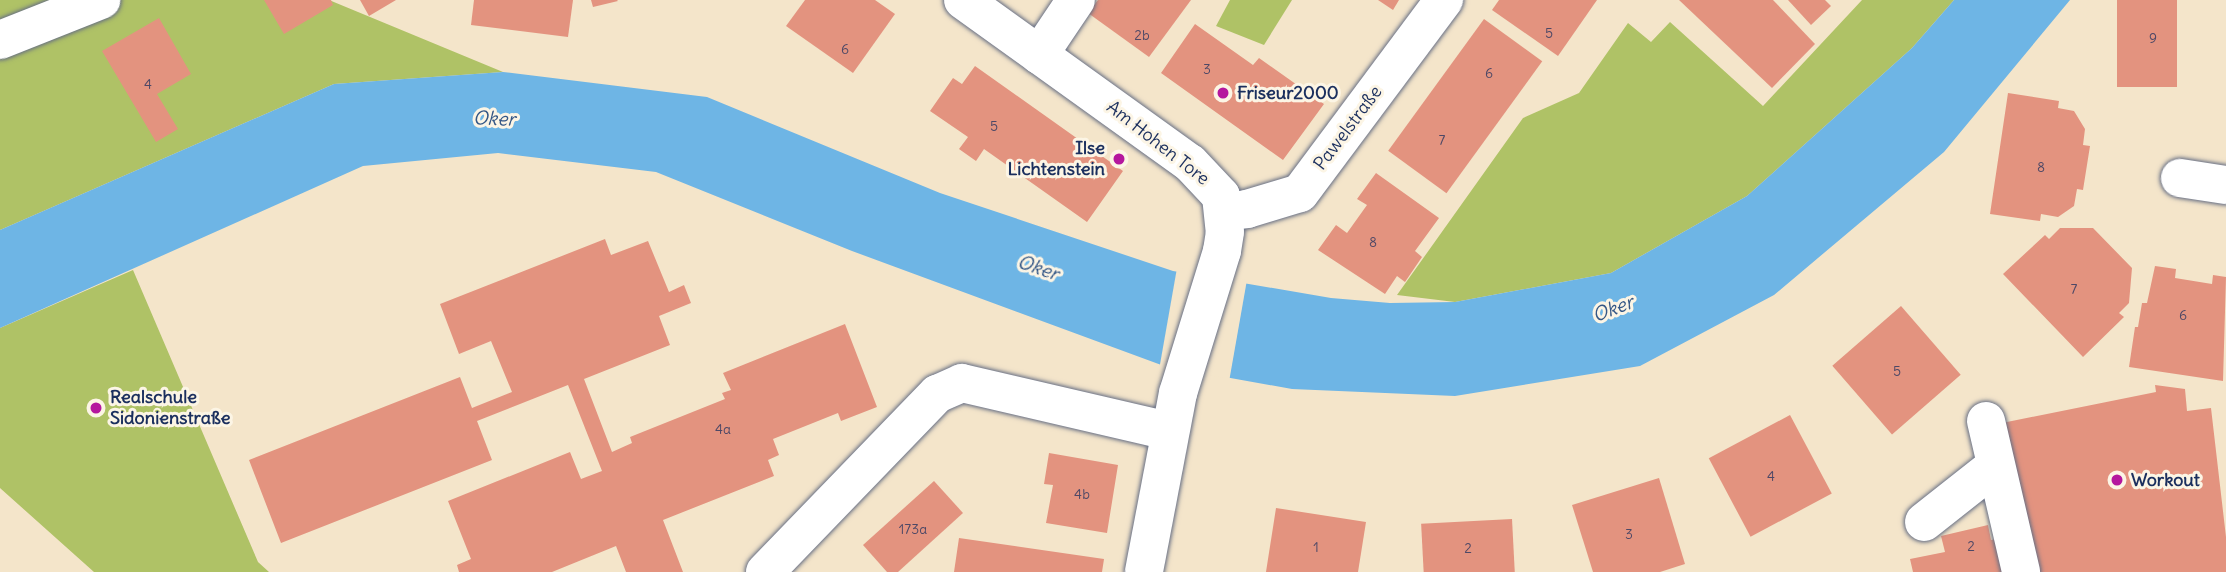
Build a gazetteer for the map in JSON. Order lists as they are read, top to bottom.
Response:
{
  "streets": {
    "street": ["Pawelstraße", "Am Hohen Tore"]
  },
  "crossings": [
    ["Pawelstraße", "Am Hohen Tore"]
  ],
  "water": ["Oker"],
  "places": [
    "Friseur2000",
    "Ilse Lichtenstein",
    "Realschule Sidonienstraße",
    "Workout"
  ],
  "house_numbers": [
    "5",
    "2b",
    "9",
    "6",
    "3",
    "6",
    "4",
    "5",
    "7",
    "8",
    "8",
    "7",
    "6",
    "5",
    "4a",
    "4",
    "4b",
    "173a",
    "3",
    "2",
    "1",
    "2"
  ]
}
